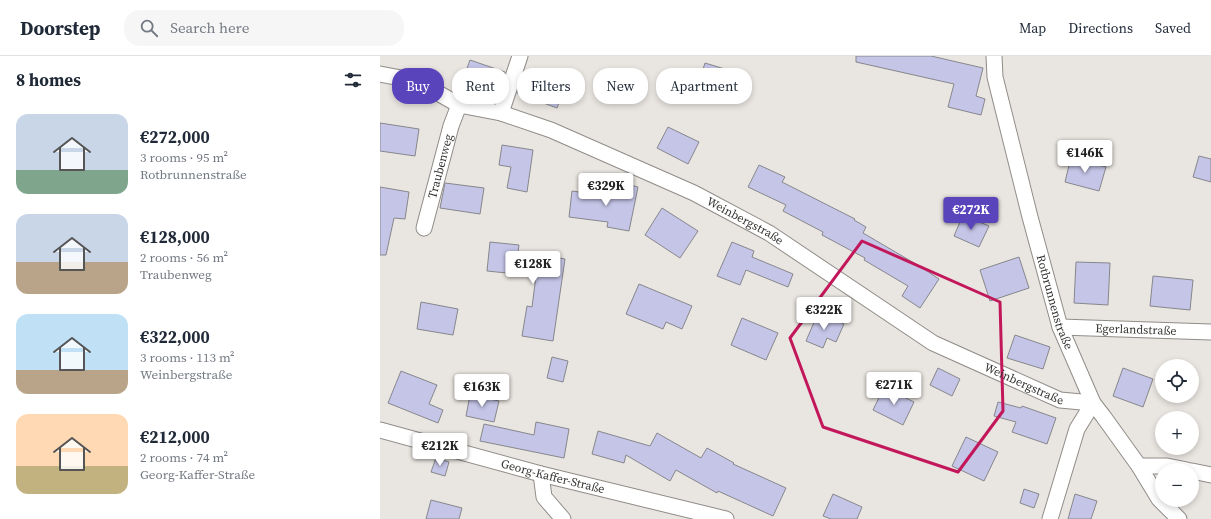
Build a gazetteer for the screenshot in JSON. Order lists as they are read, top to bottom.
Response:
{
  "streets": {
    "street": [
      "Traubenweg",
      "Weinbergstraße",
      "Rotbrunnenstraße",
      "Egerlandstraße",
      "Georg-Kaffer-Straße"
    ]
  },
  "crossings": [
    ["Traubenweg", "Weinbergstraße"],
    ["Weinbergstraße", "Rotbrunnenstraße"],
    ["Rotbrunnenstraße", "Egerlandstraße"]
  ],
  "page": {
    "header": "Doorstep",
    "search": "Search here",
    "nav": ["Map", "Directions", "Saved"],
    "heading": "8 homes",
    "chip": [
      "Buy",
      "Rent",
      "Filters",
      "New",
      "Apartment"
    ],
    "list": [
      {
        "name": "€272,000",
        "note": "3 rooms · 95 m² · Rotbrunnenstraße"
      },
      {
        "name": "€128,000",
        "note": "2 rooms · 56 m² · Traubenweg"
      },
      {
        "name": "€322,000",
        "note": "3 rooms · 113 m² · Weinbergstraße"
      },
      {
        "name": "€212,000",
        "note": "2 rooms · 74 m² · Georg-Kaffer-Straße"
      }
    ],
    "price": [
      "€146K",
      "€329K",
      "€272K",
      "€128K",
      "€322K",
      "€271K",
      "€163K",
      "€212K"
    ],
    "map_buttons": ["+", "−"]
  }
}
